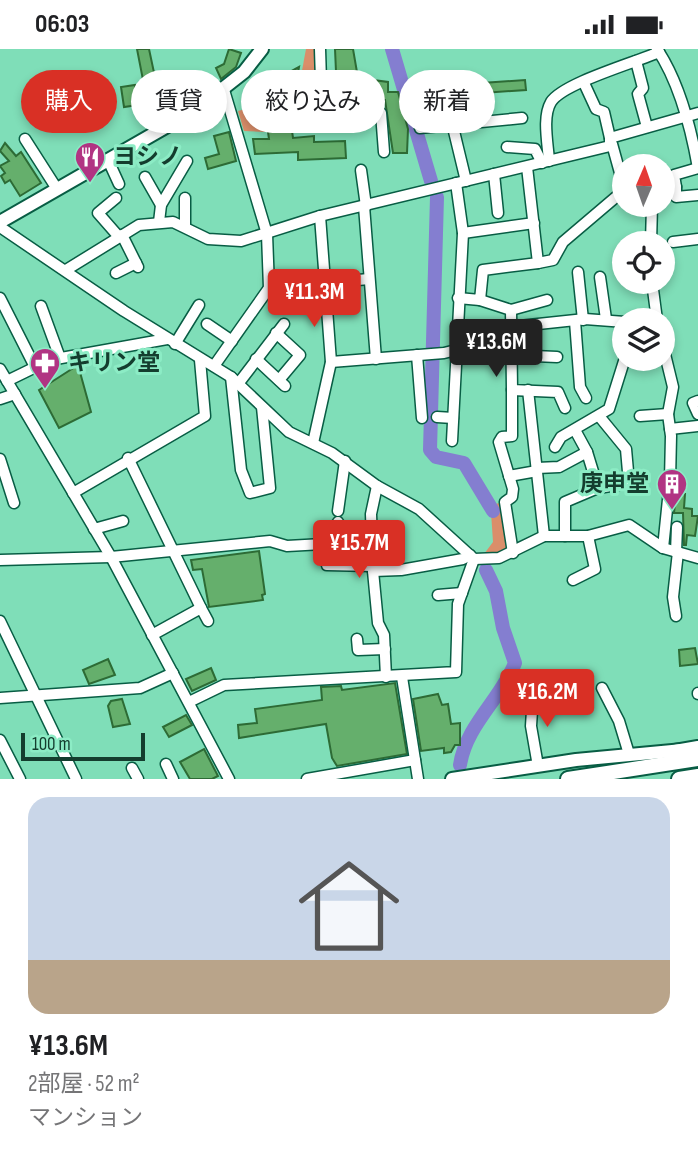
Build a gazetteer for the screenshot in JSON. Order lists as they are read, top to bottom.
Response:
{
  "places": {
    "restaurant": ["ヨシノ"],
    "pharmacy": ["キリン堂"],
    "building": ["庚申堂"]
  },
  "scale_bar": "100 m",
  "north": "top",
  "page": {
    "status": "06:03",
    "chip": [
      "購入",
      "賃貸",
      "絞り込み",
      "新着"
    ],
    "price": [
      "¥11.3M",
      "¥13.6M",
      "¥15.7M",
      "¥16.2M"
    ],
    "scale": "100 m",
    "list": [
      {
        "name": "¥13.6M",
        "note": "2部屋 · 52 m² · マンション"
      }
    ]
  }
}
